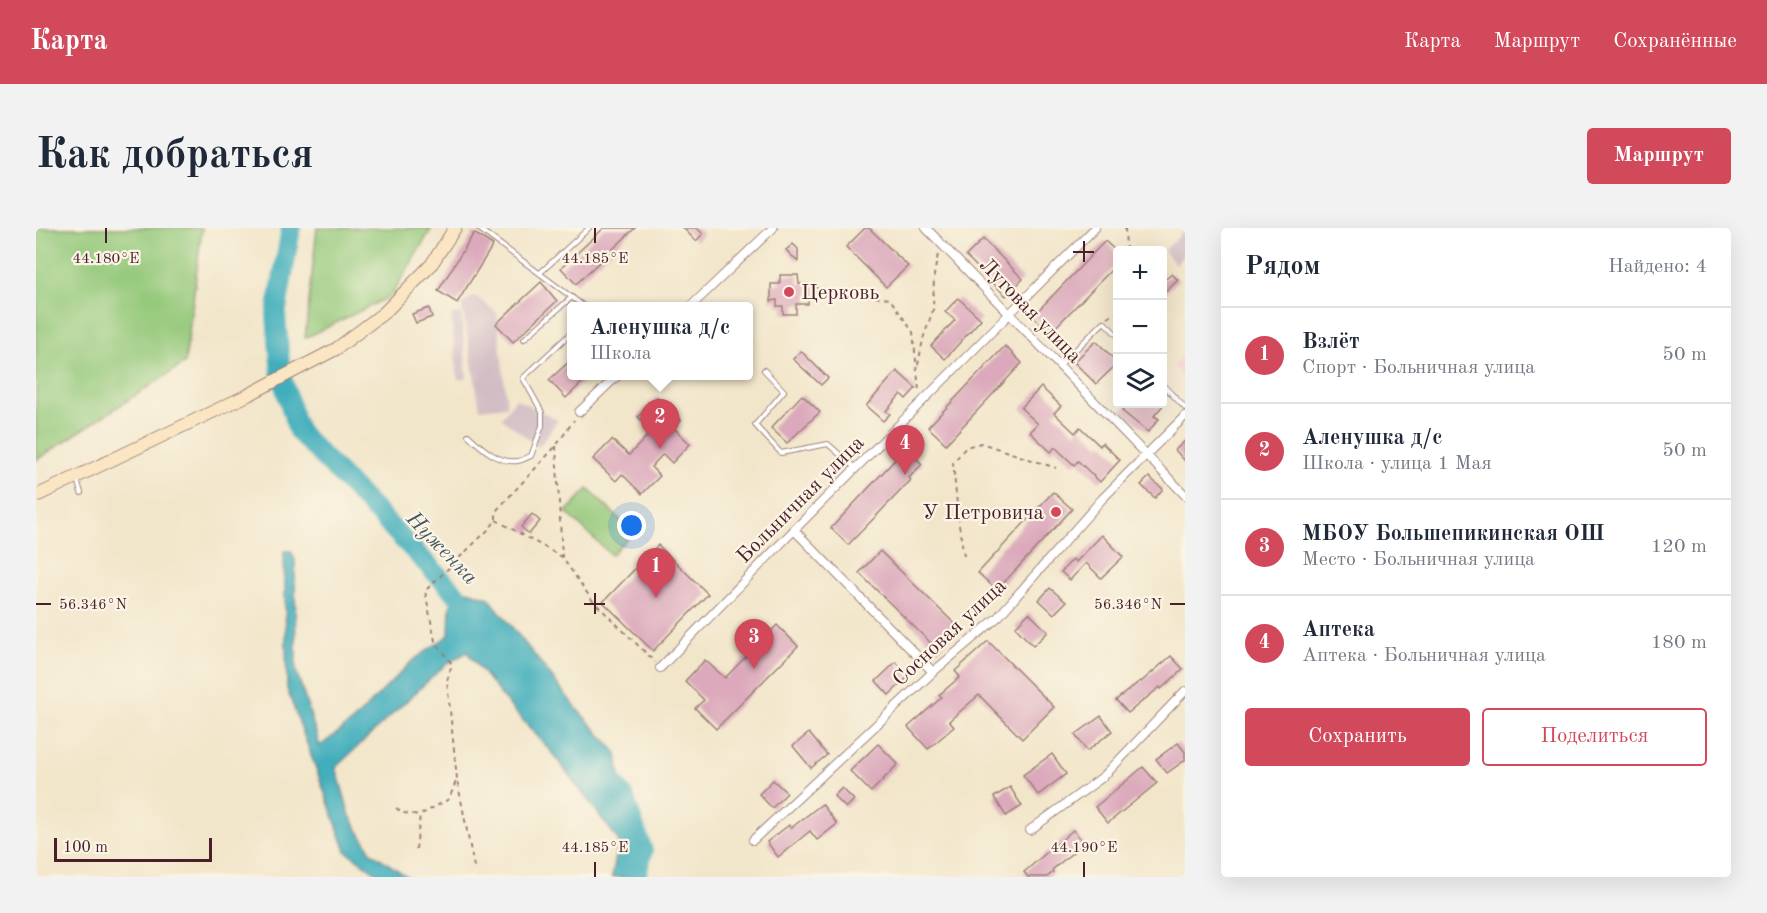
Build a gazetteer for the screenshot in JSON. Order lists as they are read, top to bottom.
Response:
{
  "streets": {
    "street": ["Луговая улица", "Больничная улица", "Сосновая улица"]
  },
  "crossings": [
    ["Луговая улица", "Больничная улица"],
    ["Луговая улица", "Сосновая улица"]
  ],
  "water": ["Нуженка"],
  "places": ["Церковь", "У Петровича"],
  "scale_bar": "100 m",
  "page": {
    "header": "Карта",
    "nav": ["Карта", "Маршрут", "Сохранённые"],
    "buttons": [
      "Маршрут",
      ["Сохранить", "Поделиться"]
    ],
    "title": "Как добраться",
    "heading": ["Рядом", "Найдено: 4"],
    "map_buttons": ["+", "−"],
    "popup": ["Аленушка д/с", "Школа"],
    "list": [
      {
        "mark": "1",
        "name": "Взлёт",
        "note": "Спорт · Больничная улица",
        "value": "50 m"
      },
      {
        "mark": "2",
        "name": "Аленушка д/с",
        "note": "Школа · улица 1 Мая",
        "value": "50 m"
      },
      {
        "mark": "3",
        "name": "МБОУ Большепикинская ОШ",
        "note": "Место · Больничная улица",
        "value": "120 m"
      },
      {
        "mark": "4",
        "name": "Аптека",
        "note": "Аптека · Больничная улица",
        "value": "180 m"
      }
    ],
    "pins": [
      "2",
      "4",
      "1",
      "3"
    ],
    "scale": "100 m"
  },
  "coordinates": [
    "44.180°E",
    "44.185°E",
    "56.346°N",
    "44.190°E"
  ]
}
